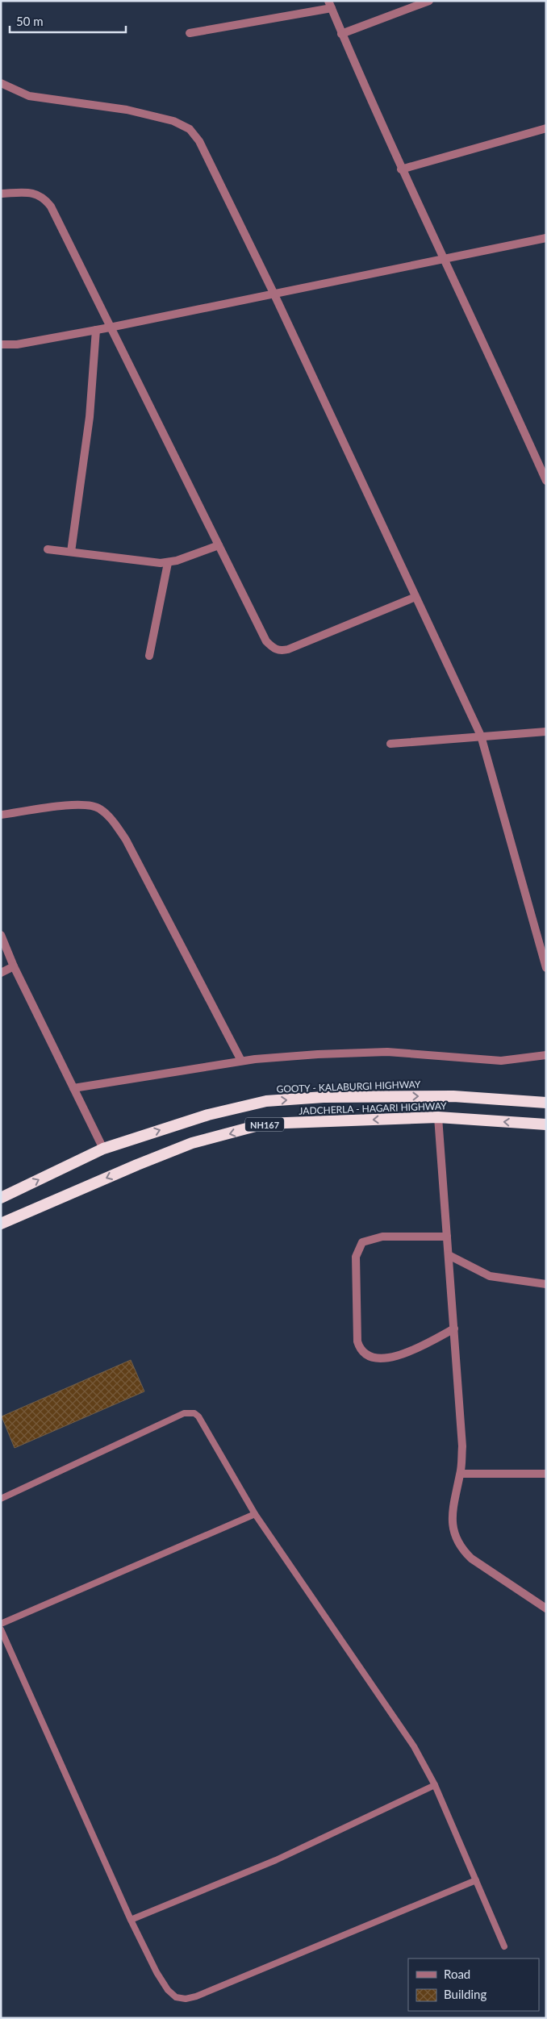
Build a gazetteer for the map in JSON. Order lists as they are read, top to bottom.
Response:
{
  "streets": {
    "highway": ["GOOTY - KALABURGI HIGHWAY", "JADCHERLA - HAGARI HIGHWAY", "NH167"]
  },
  "one_way": ["GOOTY - KALABURGI HIGHWAY", "JADCHERLA - HAGARI HIGHWAY"],
  "legend": ["Road", "Building"],
  "scale_bar": "50 m"
}
